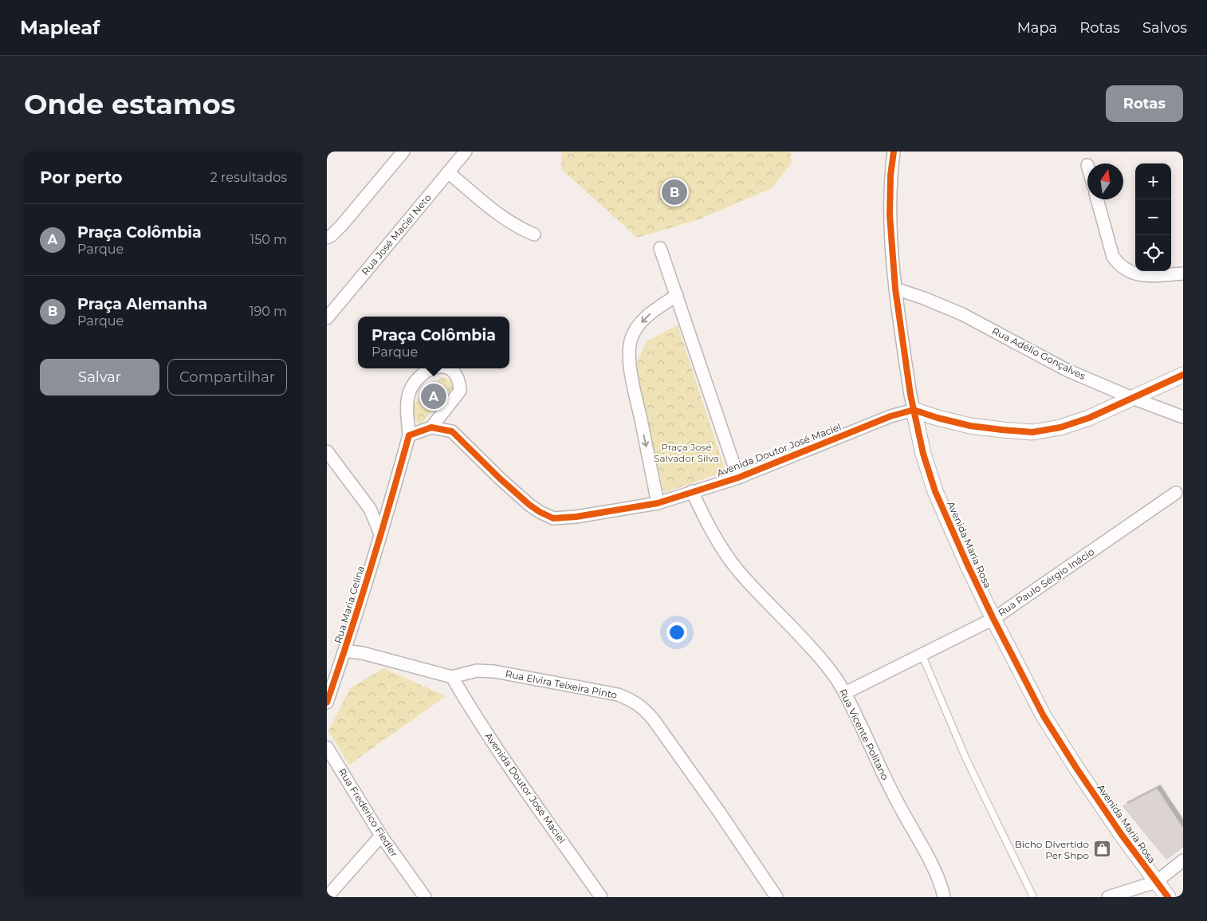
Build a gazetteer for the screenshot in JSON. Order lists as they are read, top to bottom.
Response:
{
  "streets": {
    "street": [
      "Rua José Maciel Neto",
      "Rua Adélio Gonçalves",
      "Avenida Doutor José Maciel",
      "Avenida Maria Rosa",
      "Rua Paulo Sérgio Inácio",
      "Rua Maria Celina",
      "Rua Elvira Teixeira Pinto",
      "Rua Vicente Politano",
      "Rua Frederico Fiedler"
    ]
  },
  "crossings": [
    ["Rua Adélio Gonçalves", "Avenida Maria Rosa"],
    ["Avenida Doutor José Maciel", "Avenida Maria Rosa"],
    ["Avenida Doutor José Maciel", "Rua Elvira Teixeira Pinto"],
    ["Avenida Doutor José Maciel", "Rua Vicente Politano"],
    ["Avenida Maria Rosa", "Rua Paulo Sérgio Inácio"],
    ["Rua Paulo Sérgio Inácio", "Rua Vicente Politano"],
    ["Rua Maria Celina", "Rua Elvira Teixeira Pinto"]
  ],
  "parks": ["Praça José Salvador Silva"],
  "places": {
    "shop": ["Bicho Divertido Per Shpo"]
  },
  "north": "top",
  "page": {
    "header": "Mapleaf",
    "nav": ["Mapa", "Rotas", "Salvos"],
    "buttons": [
      "Rotas",
      ["Salvar", "Compartilhar"]
    ],
    "title": "Onde estamos",
    "heading": ["Por perto", "2 resultados"],
    "map_buttons": ["+", "−"],
    "pins": ["B", "A"],
    "list": [
      {
        "mark": "A",
        "name": "Praça Colômbia",
        "note": "Parque",
        "value": "150 m"
      },
      {
        "mark": "B",
        "name": "Praça Alemanha",
        "note": "Parque",
        "value": "190 m"
      }
    ],
    "popup": ["Praça Colômbia", "Parque"]
  }
}
